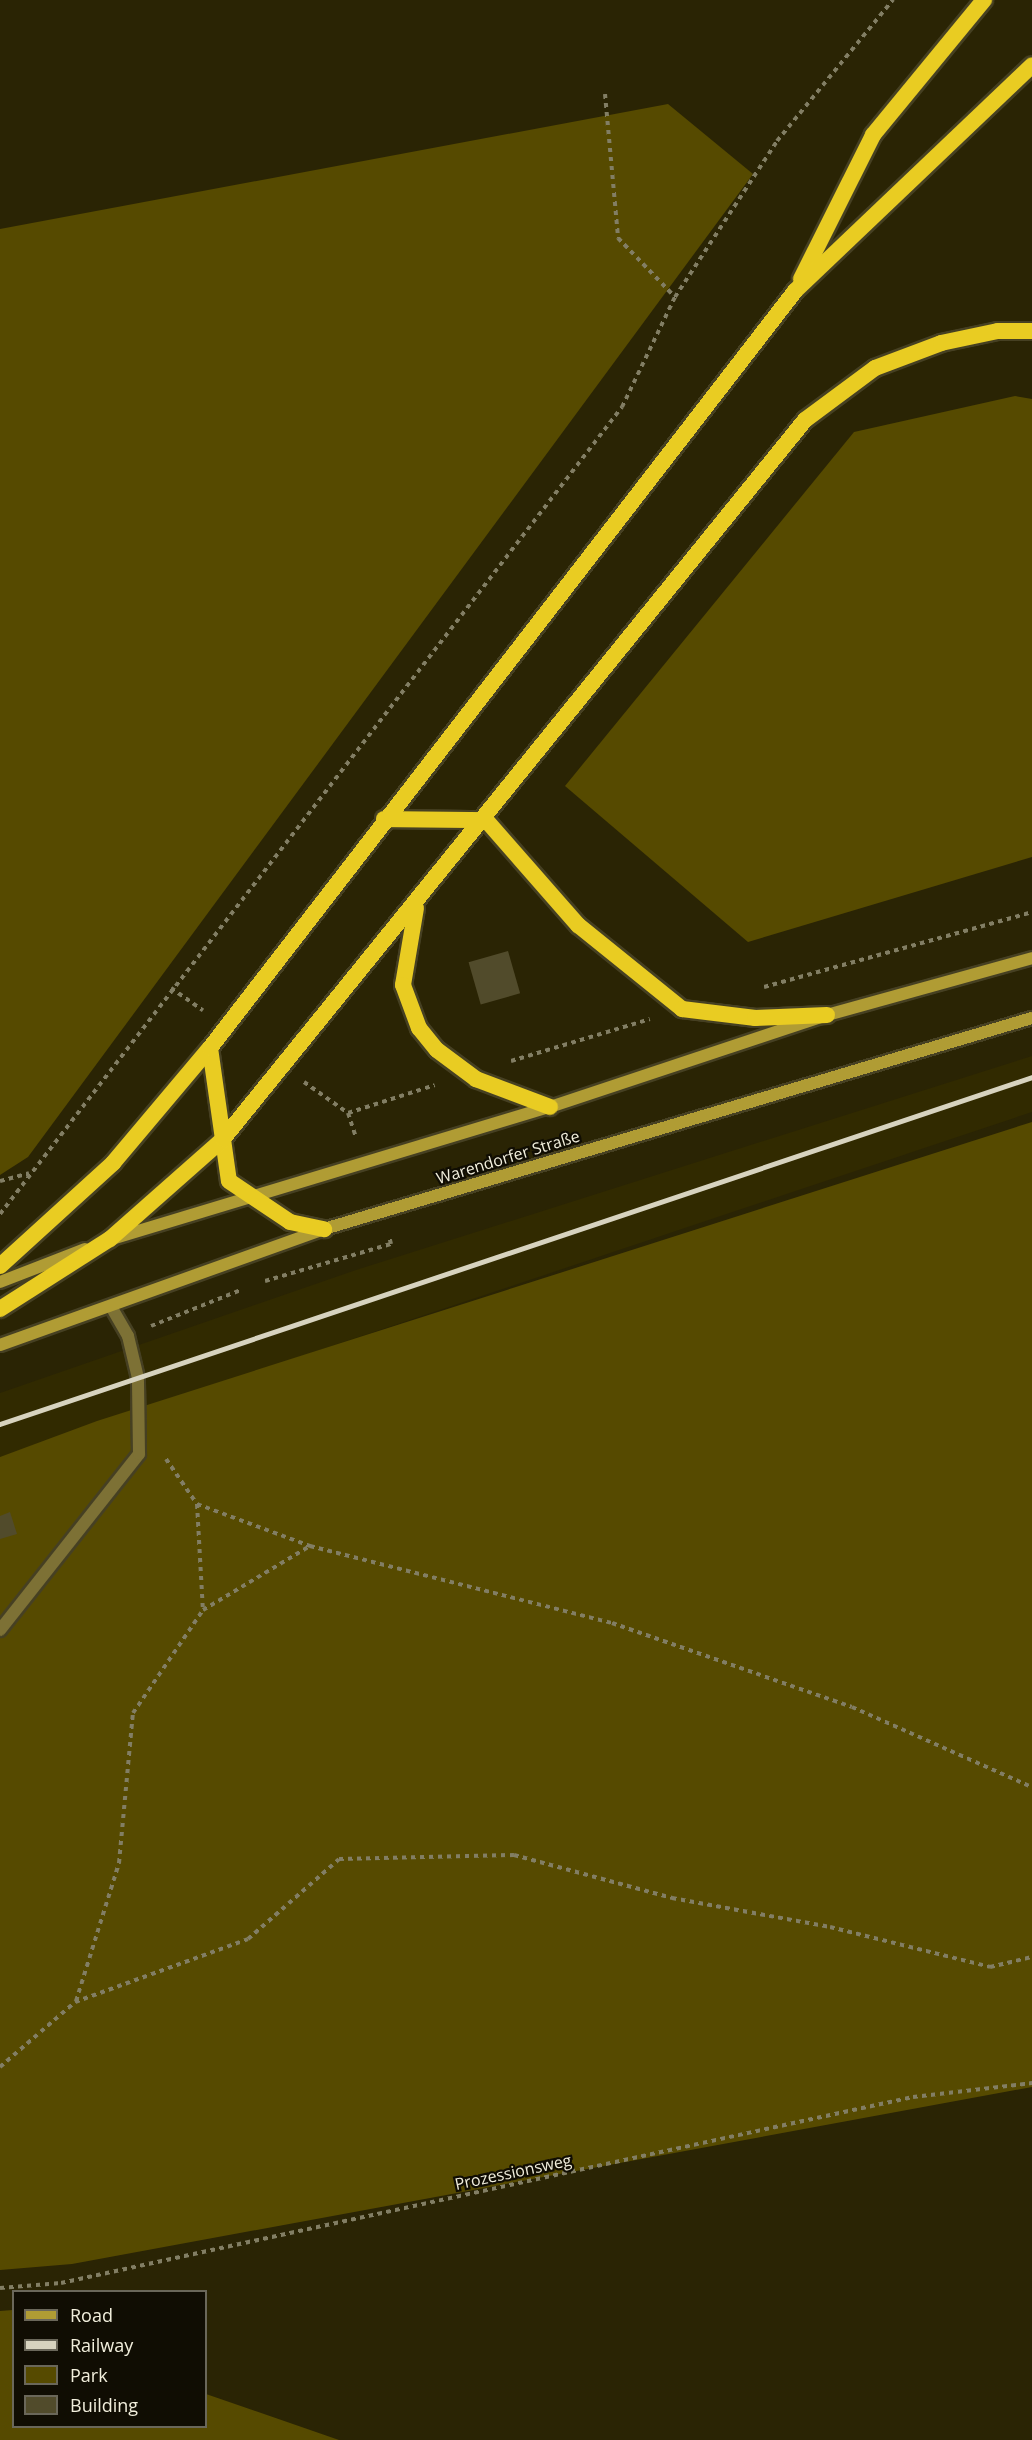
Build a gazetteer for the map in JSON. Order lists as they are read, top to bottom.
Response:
{
  "streets": {
    "main road": ["Warendorfer Straße"],
    "path": ["Prozessionsweg"]
  },
  "legend": [
    "Road",
    "Railway",
    "Park",
    "Building"
  ]
}
